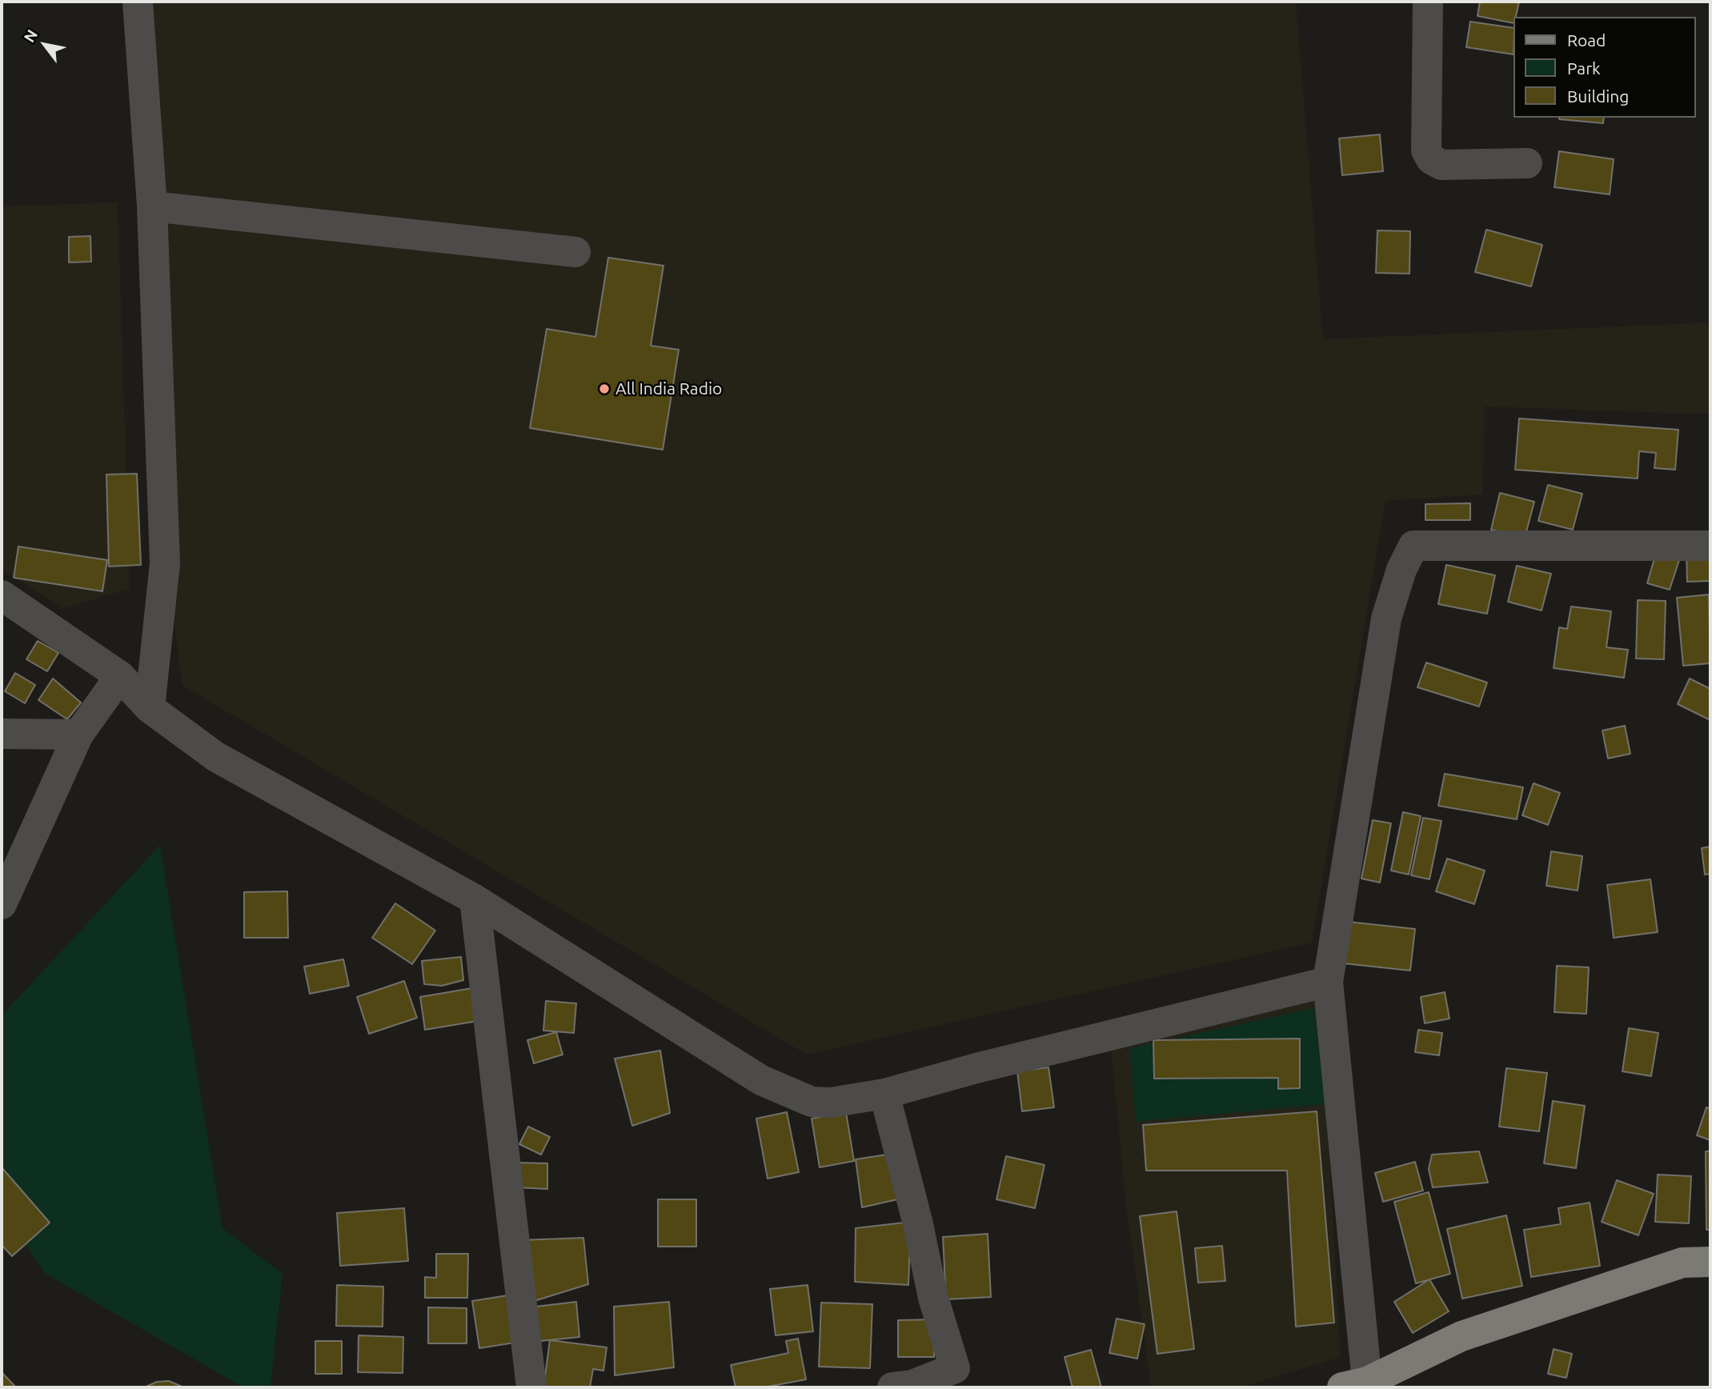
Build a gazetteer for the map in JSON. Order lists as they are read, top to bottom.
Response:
{
  "places": ["All India Radio"],
  "legend": ["Road", "Park", "Building"],
  "north": "top left"
}
